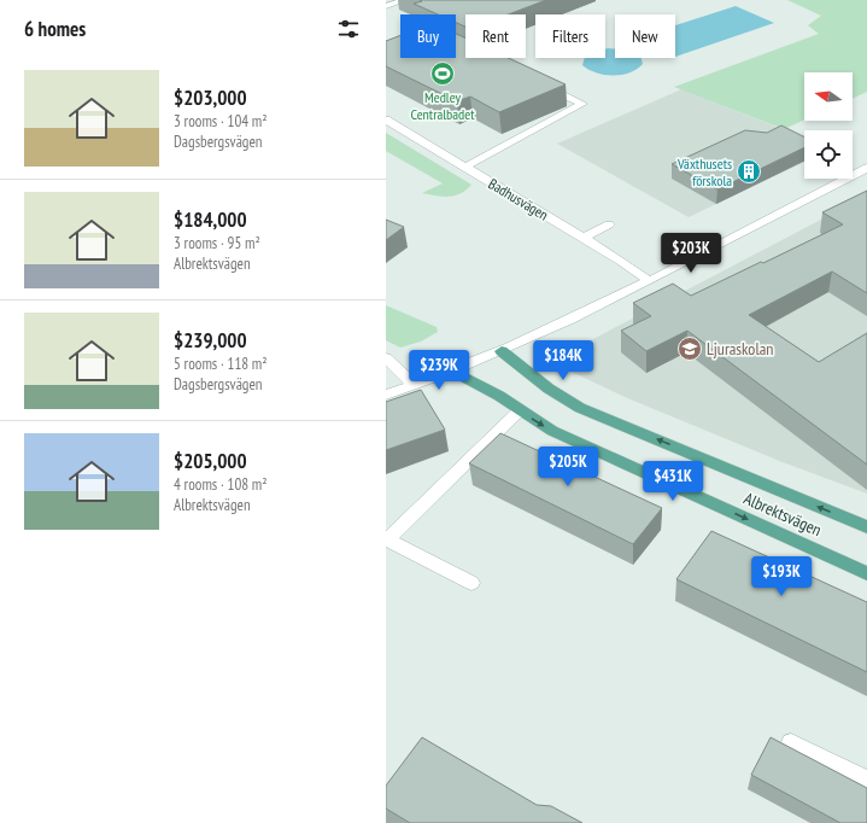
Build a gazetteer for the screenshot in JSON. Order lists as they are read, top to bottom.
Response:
{
  "streets": {
    "main road": ["Albrektsvägen"],
    "street": ["Badhusvägen"]
  },
  "places": {
    "sports": ["Medley Centralbadet"],
    "building": ["Växthusets förskola"],
    "school or university": ["Ljuraskolan"]
  },
  "north": "left",
  "page": {
    "heading": "6 homes",
    "chip": [
      "Buy",
      "Rent",
      "Filters",
      "New"
    ],
    "list": [
      {
        "name": "$203,000",
        "note": "3 rooms · 104 m² · Dagsbergsvägen"
      },
      {
        "name": "$184,000",
        "note": "3 rooms · 95 m² · Albrektsvägen"
      },
      {
        "name": "$239,000",
        "note": "5 rooms · 118 m² · Dagsbergsvägen"
      },
      {
        "name": "$205,000",
        "note": "4 rooms · 108 m² · Albrektsvägen"
      }
    ],
    "price": [
      "$203K",
      "$184K",
      "$239K",
      "$205K",
      "$431K",
      "$193K"
    ]
  }
}
